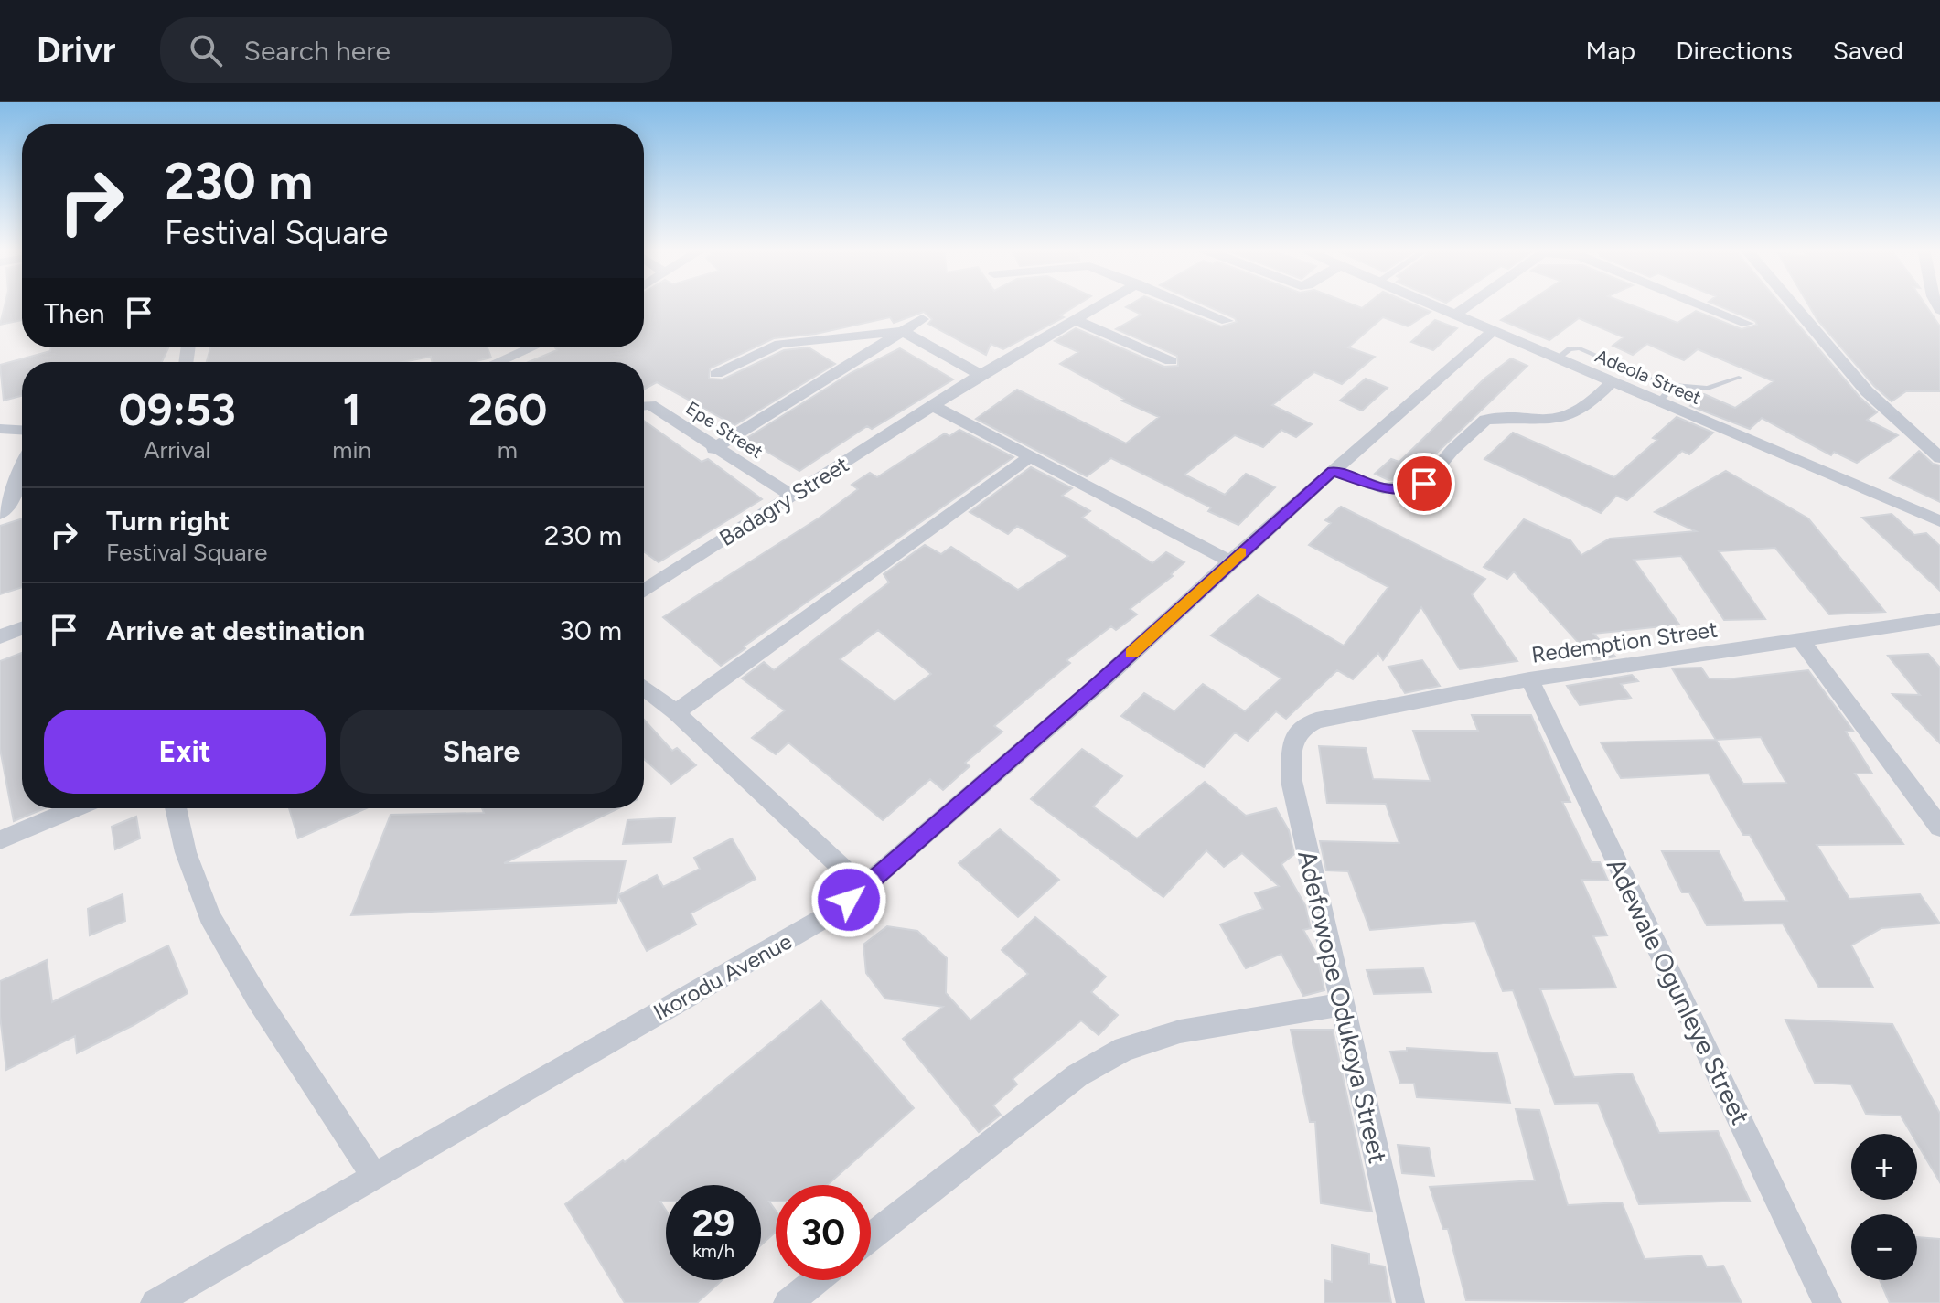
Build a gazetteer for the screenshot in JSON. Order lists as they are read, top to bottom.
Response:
{
  "streets": {
    "street": [
      "Adeola Street",
      "Epe Street",
      "Badagry Street",
      "Redemption Street",
      "Ikorodu Avenue",
      "Adewale Ogunleye Street",
      "Adefowope Odukoya Street"
    ]
  },
  "crossings": [
    ["Adeola Street", "Ikorodu Avenue"],
    ["Epe Street", "Badagry Street"],
    ["Redemption Street", "Adewale Ogunleye Street"],
    ["Redemption Street", "Adefowope Odukoya Street"]
  ],
  "page": {
    "header": "Drivr",
    "search": "Search here",
    "nav": ["Map", "Directions", "Saved"],
    "turn": ["230 m", "Festival Square"],
    "then": "Then",
    "eta": [
      "09:53",
      "Arrival",
      "1",
      "min",
      "260",
      "m"
    ],
    "list": [
      {
        "name": "Turn right",
        "note": "Festival Square",
        "value": "230 m"
      },
      {
        "name": "Arrive at destination",
        "value": "30 m"
      }
    ],
    "buttons": ["Exit", "Share"],
    "map_buttons": ["+", "−"],
    "speed": "29 km/h",
    "limit": "30"
  }
}
